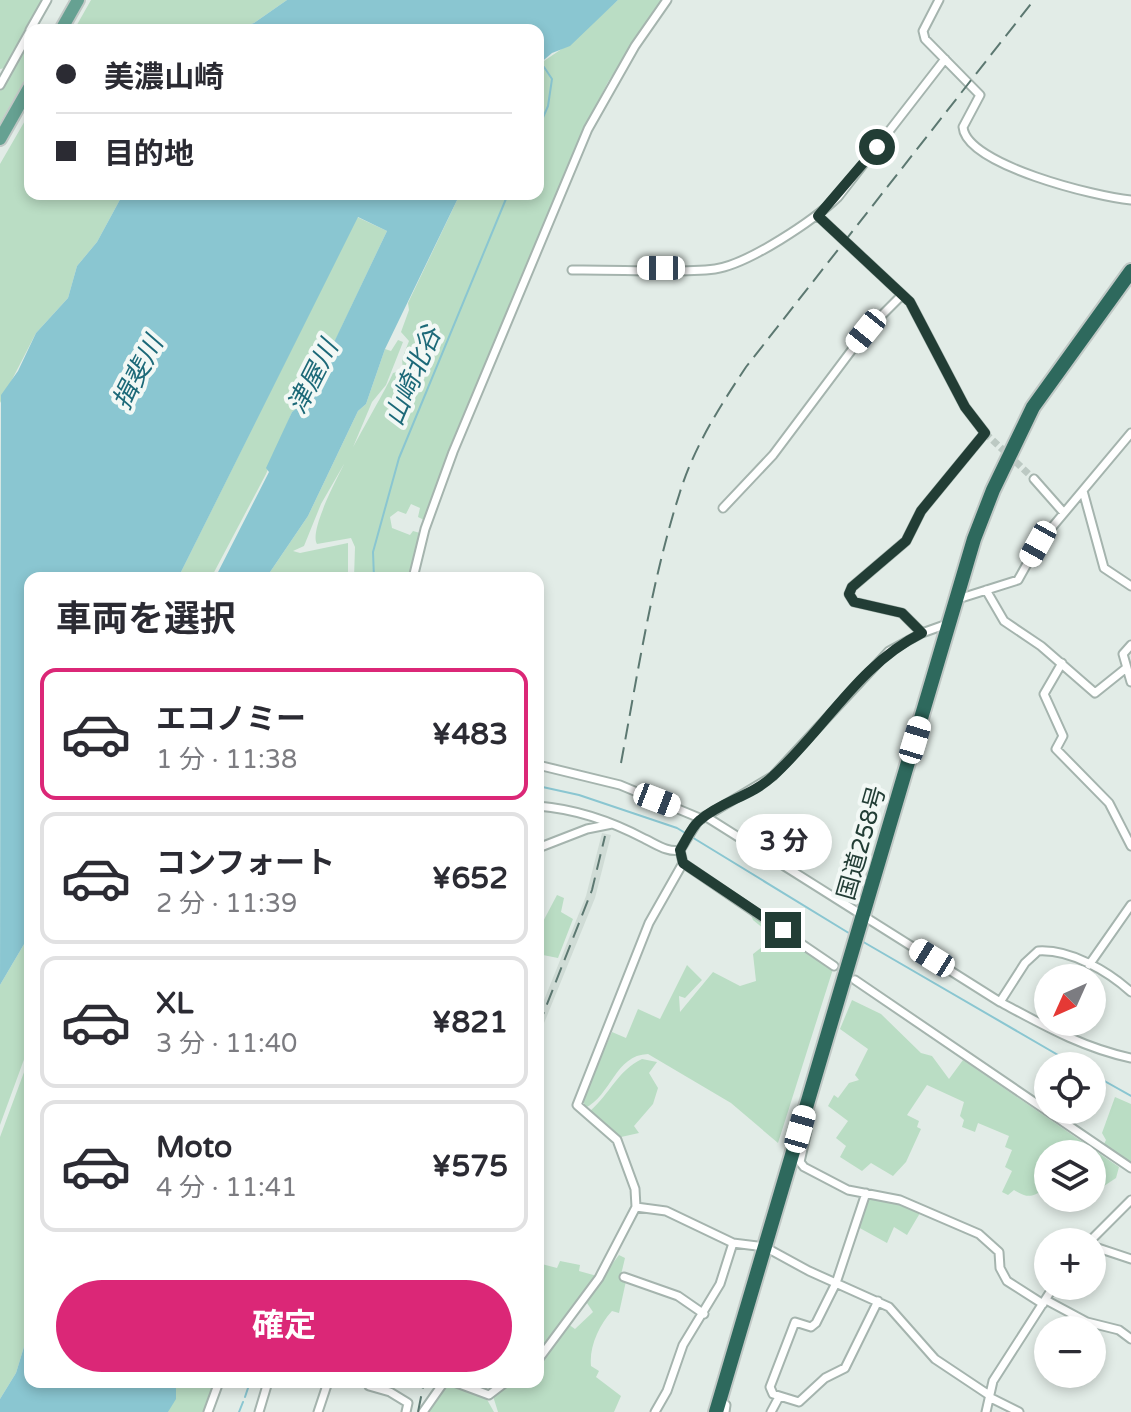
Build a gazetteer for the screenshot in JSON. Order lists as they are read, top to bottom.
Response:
{
  "streets": {
    "highway": ["国道258号"]
  },
  "water": ["揖斐川", "山崎北谷", "津屋川"],
  "north": "bottom left",
  "page": {
    "banner": ["美濃山崎", "目的地"],
    "heading": "車両を選択",
    "list": [
      {
        "name": "エコノミー",
        "note": "1 分 · 11:38",
        "value": "¥483"
      },
      {
        "name": "コンフォート",
        "note": "2 分 · 11:39",
        "value": "¥652"
      },
      {
        "name": "XL",
        "note": "3 分 · 11:40",
        "value": "¥821"
      },
      {
        "name": "Moto",
        "note": "4 分 · 11:41",
        "value": "¥575"
      }
    ],
    "bubble": "3 分",
    "map_buttons": ["+", "−"],
    "buttons": "確定"
  }
}
